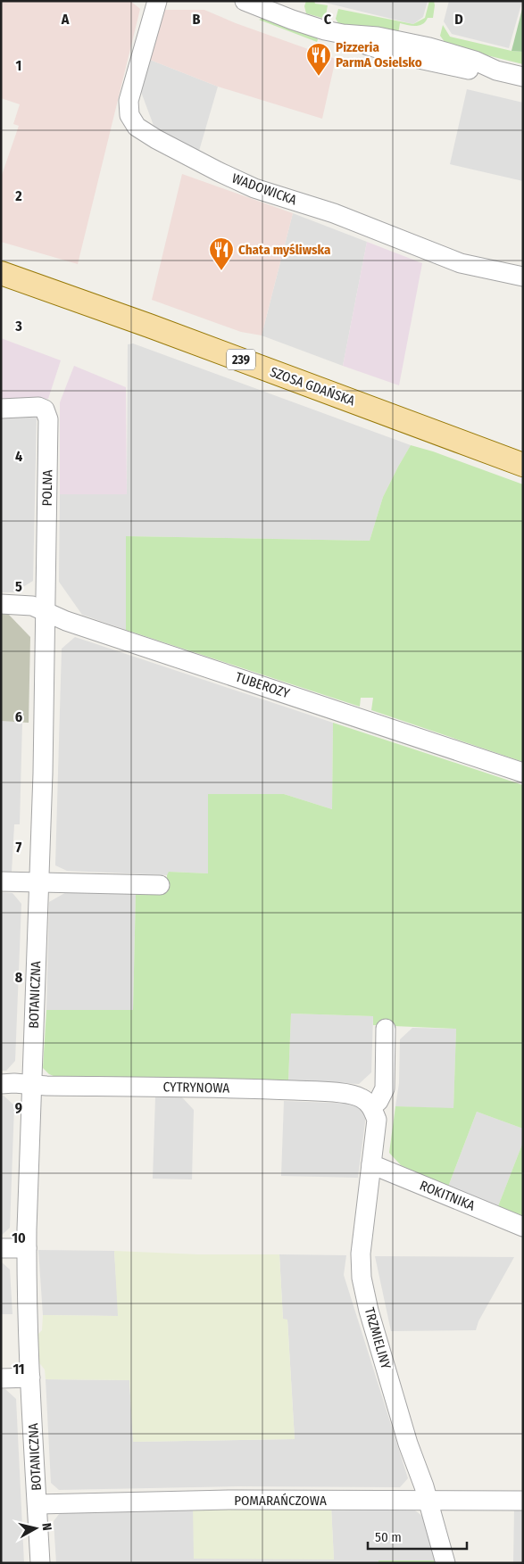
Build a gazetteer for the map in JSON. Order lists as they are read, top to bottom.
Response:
{
  "streets": {
    "main road": ["239", "SZOSA GDAŃSKA"],
    "street": [
      "WADOWICKA",
      "POLNA",
      "TUBEROZY",
      "BOTANICZNA",
      "CYTRYNOWA",
      "ROKITNIKA",
      "TRZMIELINY",
      "POMARAŃCZOWA"
    ]
  },
  "crossings": [
    ["POLNA", "TUBEROZY"],
    ["POLNA", "BOTANICZNA"],
    ["TUBEROZY", "BOTANICZNA"],
    ["BOTANICZNA", "CYTRYNOWA"],
    ["BOTANICZNA", "POMARAŃCZOWA"],
    ["CYTRYNOWA", "TRZMIELINY"],
    ["ROKITNIKA", "TRZMIELINY"],
    ["TRZMIELINY", "POMARAŃCZOWA"]
  ],
  "places": {
    "restaurant": ["Pizzeria ParmA Osielsko", "Chata myśliwska"]
  },
  "scale_bar": "50 m",
  "north": "right",
  "grid": {
    "columns": [
      "A",
      "B",
      "C",
      "D"
    ],
    "rows": [
      "1",
      "2",
      "3",
      "4",
      "5",
      "6",
      "7",
      "8",
      "9",
      "10",
      "11"
    ]
  }
}
